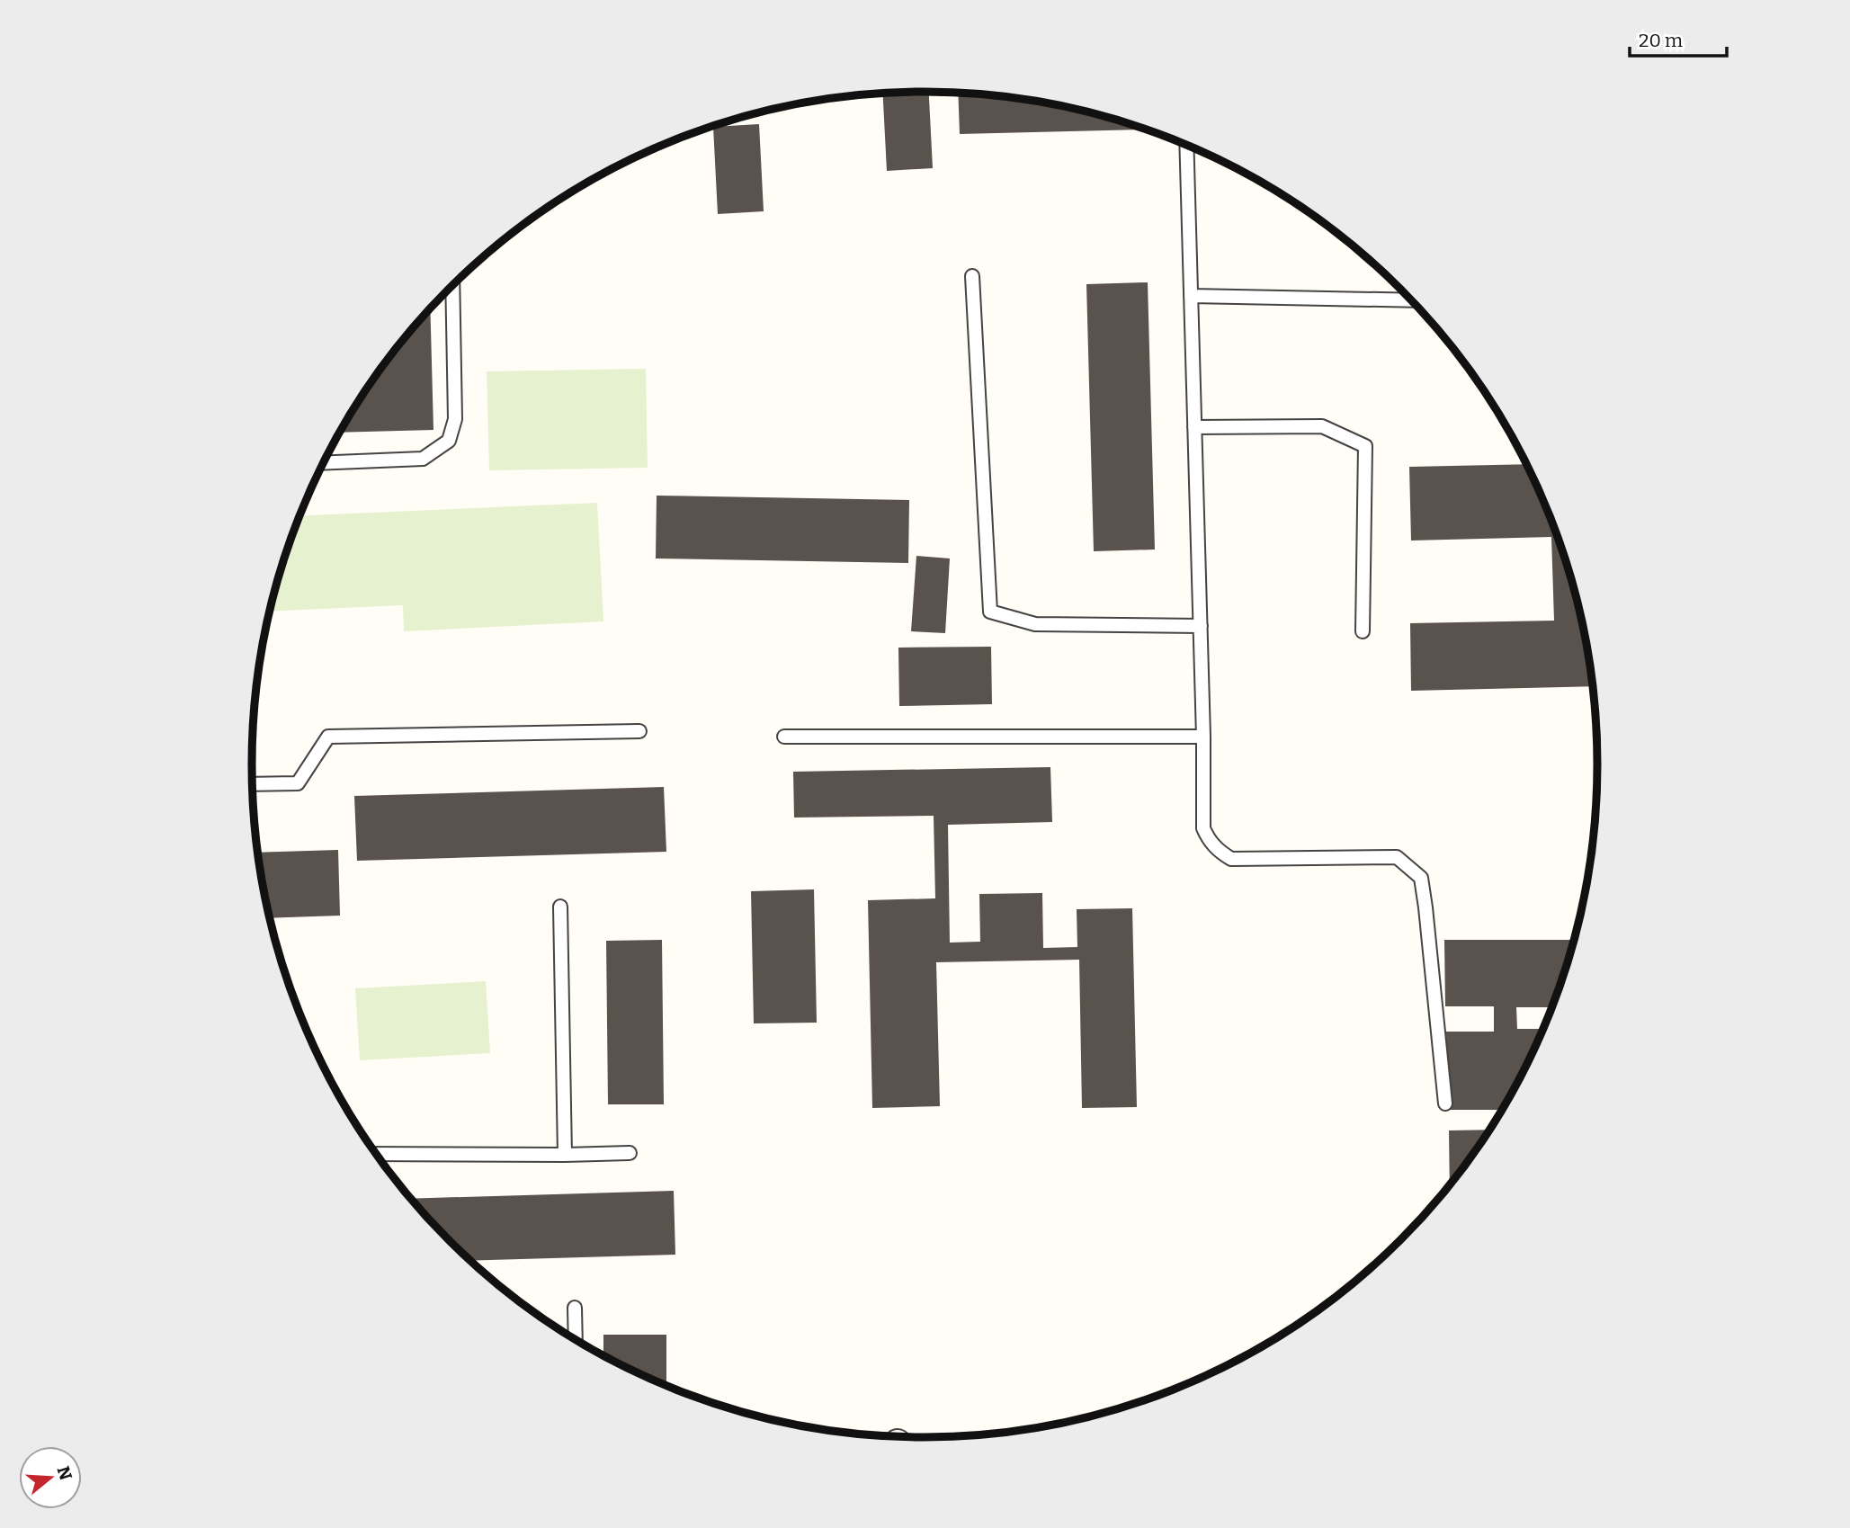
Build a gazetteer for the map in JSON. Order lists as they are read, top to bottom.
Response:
{
  "scale_bar": "20 m",
  "north": "right"
}
